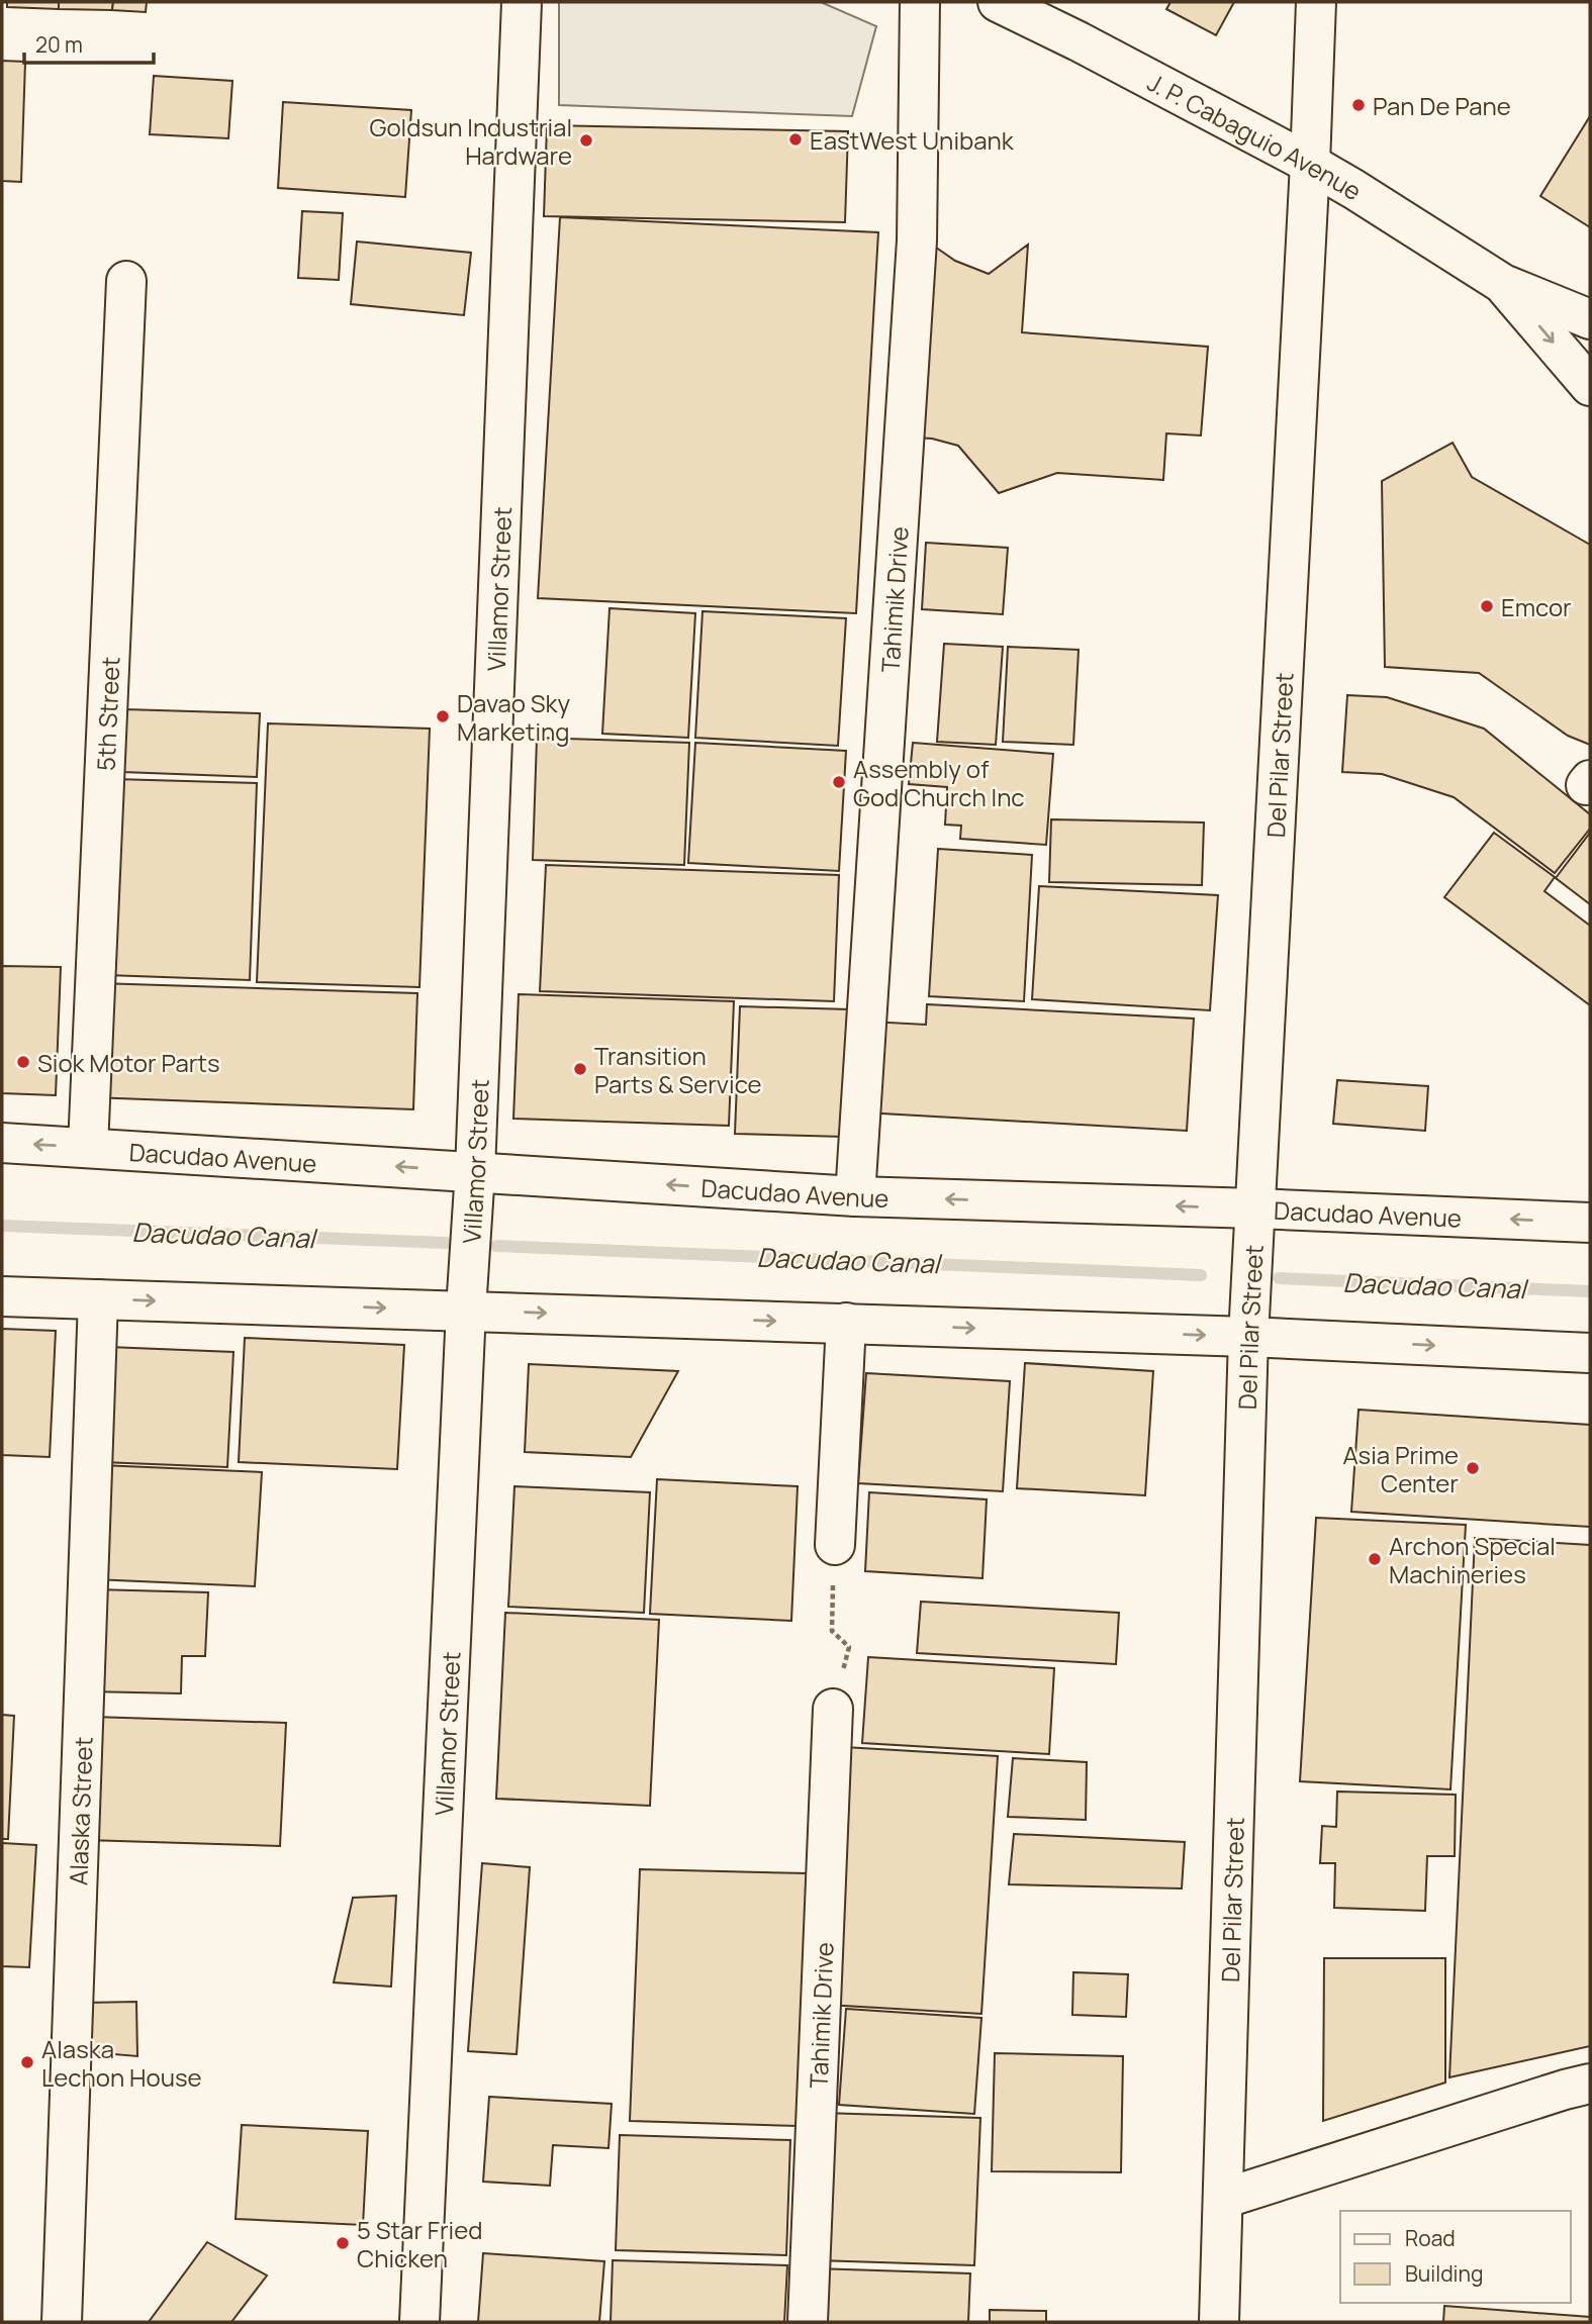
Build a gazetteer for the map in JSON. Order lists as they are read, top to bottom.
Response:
{
  "streets": {
    "street": [
      "J. P. Cabaguio Avenue",
      "Villamor Street",
      "Tahimik Drive",
      "5th Street",
      "Del Pilar Street",
      "Dacudao Avenue",
      "Alaska Street"
    ]
  },
  "crossings": [
    ["J. P. Cabaguio Avenue", "Del Pilar Street"],
    ["Villamor Street", "Dacudao Avenue"],
    ["Tahimik Drive", "Dacudao Avenue"],
    ["5th Street", "Dacudao Avenue"],
    ["Del Pilar Street", "Dacudao Avenue"]
  ],
  "water": ["Dacudao Canal"],
  "places": [
    "Pan De Pane",
    "EastWest Unibank",
    "Goldsun Industrial Hardware",
    "Emcor",
    "Davao Sky Marketing",
    "Assembly of God Church Inc",
    "Siok Motor Parts",
    "Transition Parts & Service",
    "Asia Prime Center",
    "Archon Special Machineries",
    "Alaska Lechon House",
    "5 Star Fried Chicken"
  ],
  "legend": ["Road", "Building"],
  "scale_bar": "20 m"
}
